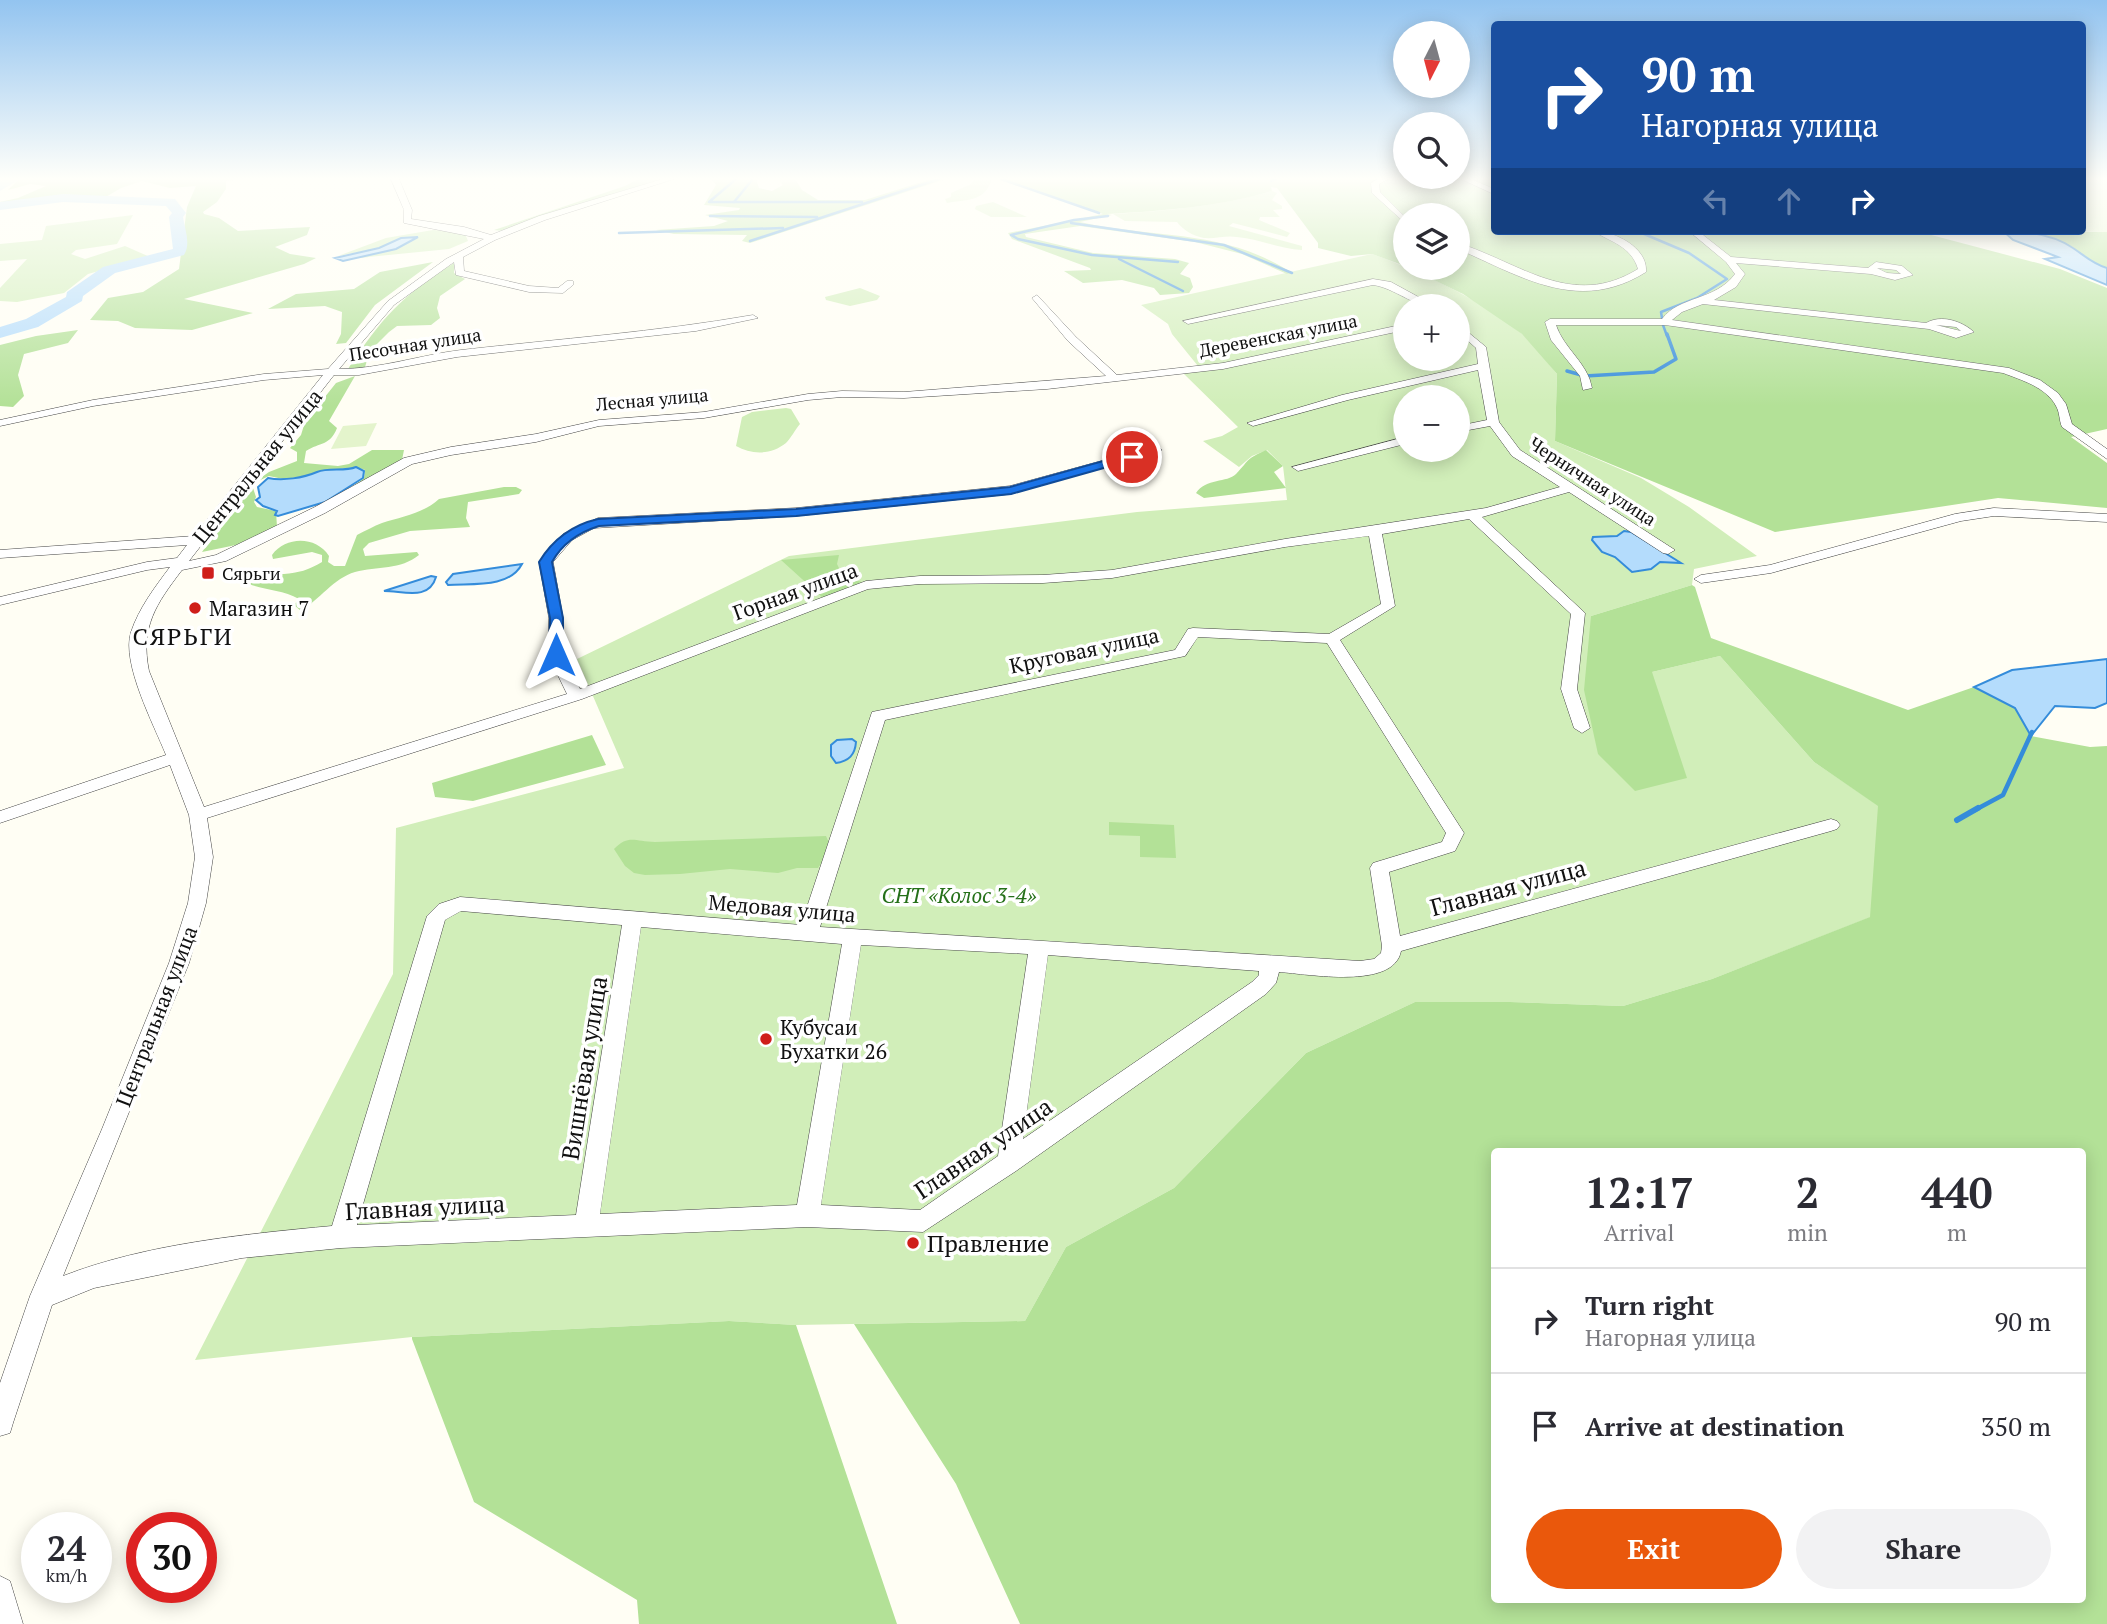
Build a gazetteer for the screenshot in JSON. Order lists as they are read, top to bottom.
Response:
{
  "streets": {
    "street": [
      "Деревенская улица",
      "Песочная улица",
      "Лесная улица",
      "Центральная улица",
      "Черничная улица",
      "Горная улица",
      "Круговая улица",
      "Главная улица",
      "Медовая улица",
      "Вишнёвая улица"
    ]
  },
  "crossings": [
    ["Деревенская улица", "Лесная улица"],
    ["Песочная улица", "Центральная улица"],
    ["Лесная улица", "Центральная улица"],
    ["Центральная улица", "Горная улица"],
    ["Центральная улица", "Главная улица"],
    ["Черничная улица", "Горная улица"],
    ["Круговая улица", "Медовая улица"],
    ["Главная улица", "Медовая улица"],
    ["Главная улица", "Вишнёвая улица"],
    ["Медовая улица", "Вишнёвая улица"]
  ],
  "districts": ["СЯРЬГИ"],
  "parks": ["СНТ «Колос 3-4»"],
  "places": {
    "transit": ["Сярьги"],
    "other": ["Магазин 7", "Кубусаи Бухатки 26", "Правление"]
  },
  "north": "bottom",
  "page": {
    "map_buttons": ["+", "−"],
    "turn": ["90 m", "Нагорная улица"],
    "eta": [
      "12:17",
      "Arrival",
      "2",
      "min",
      "440",
      "m"
    ],
    "list": [
      {
        "name": "Turn right",
        "note": "Нагорная улица",
        "value": "90 m"
      },
      {
        "name": "Arrive at destination",
        "value": "350 m"
      }
    ],
    "buttons": ["Exit", "Share"],
    "speed": "24 km/h",
    "limit": "30"
  }
}
